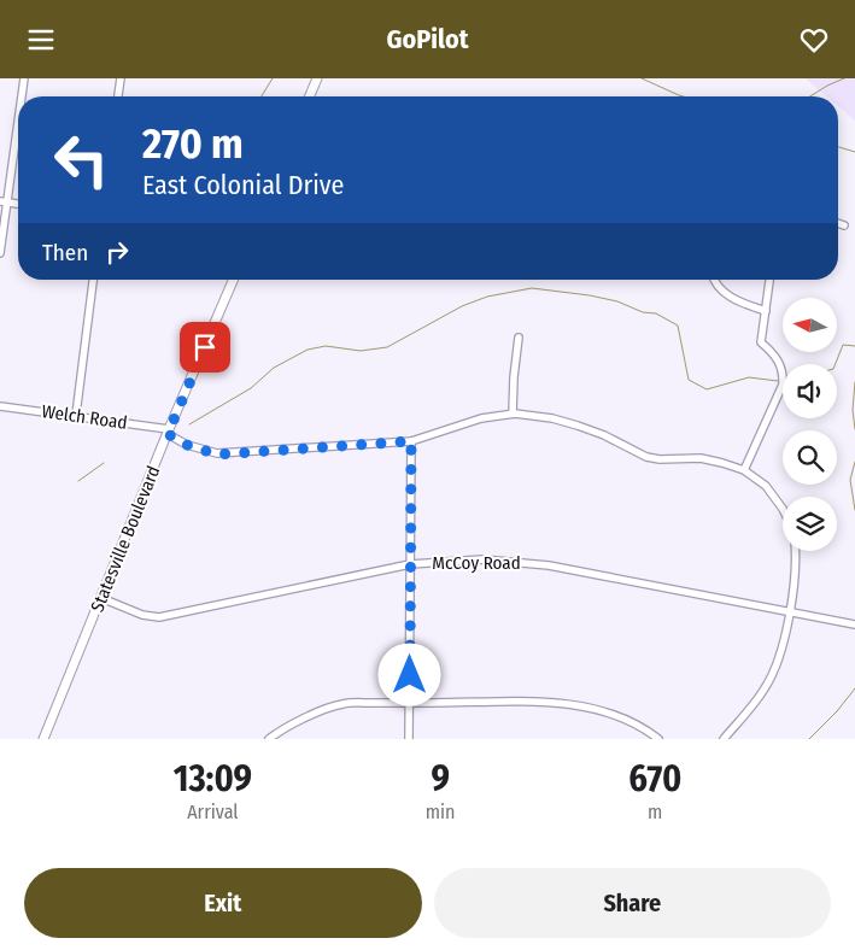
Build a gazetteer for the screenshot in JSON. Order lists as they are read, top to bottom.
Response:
{
  "streets": {
    "main road": ["Statesville Boulevard"],
    "street": ["Welch Road", "McCoy Road"]
  },
  "crossings": [
    ["Welch Road", "Statesville Boulevard"],
    ["Statesville Boulevard", "McCoy Road"]
  ],
  "north": "left",
  "page": {
    "header": "GoPilot",
    "turn": ["270 m", "East Colonial Drive"],
    "then": "Then",
    "eta": [
      "13:09",
      "Arrival",
      "9",
      "min",
      "670",
      "m"
    ],
    "buttons": ["Exit", "Share"]
  }
}
